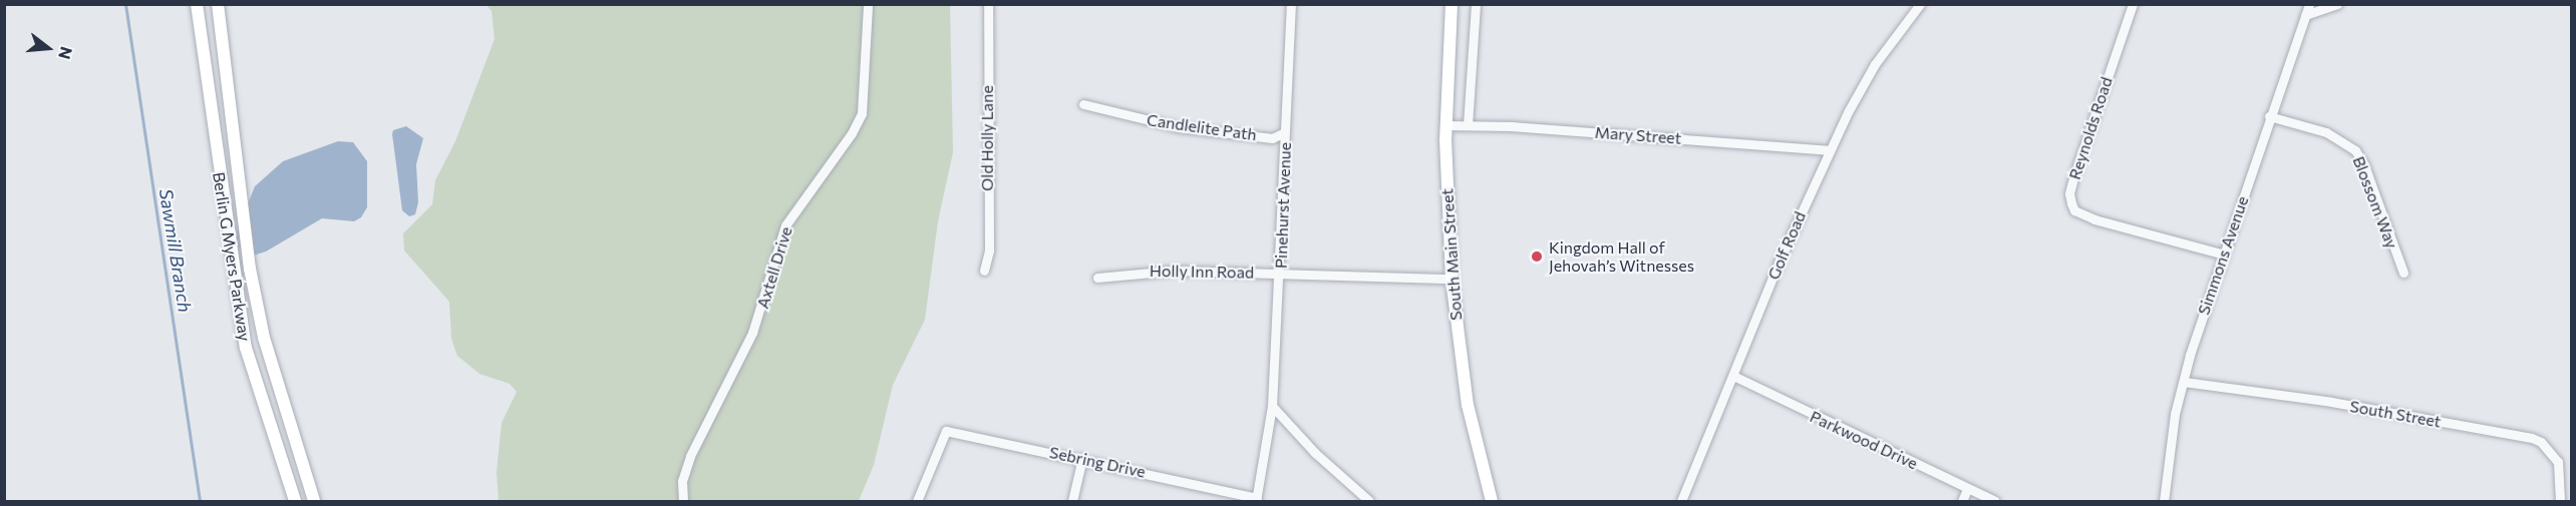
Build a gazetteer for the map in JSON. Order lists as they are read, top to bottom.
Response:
{
  "streets": {
    "main road": ["South Main Street", "Berlin G Myers Parkway"],
    "street": [
      "Candlelite Path",
      "Reynolds Road",
      "Mary Street",
      "Old Holly Lane",
      "Blossom Way",
      "Pinehurst Avenue",
      "Golf Road",
      "Simmons Avenue",
      "Axtell Drive",
      "Holly Inn Road",
      "South Street",
      "Parkwood Drive",
      "Sebring Drive"
    ]
  },
  "crossings": [
    ["Candlelite Path", "Pinehurst Avenue"],
    ["Reynolds Road", "Simmons Avenue"],
    ["Mary Street", "Golf Road"],
    ["Mary Street", "South Main Street"],
    ["Blossom Way", "Simmons Avenue"],
    ["Pinehurst Avenue", "Holly Inn Road"],
    ["Pinehurst Avenue", "Sebring Drive"],
    ["Golf Road", "Parkwood Drive"],
    ["South Main Street", "Holly Inn Road"],
    ["Simmons Avenue", "South Street"]
  ],
  "water": ["Sawmill Branch"],
  "places": ["Kingdom Hall of Jehovah’s Witnesses"],
  "north": "right"
}
